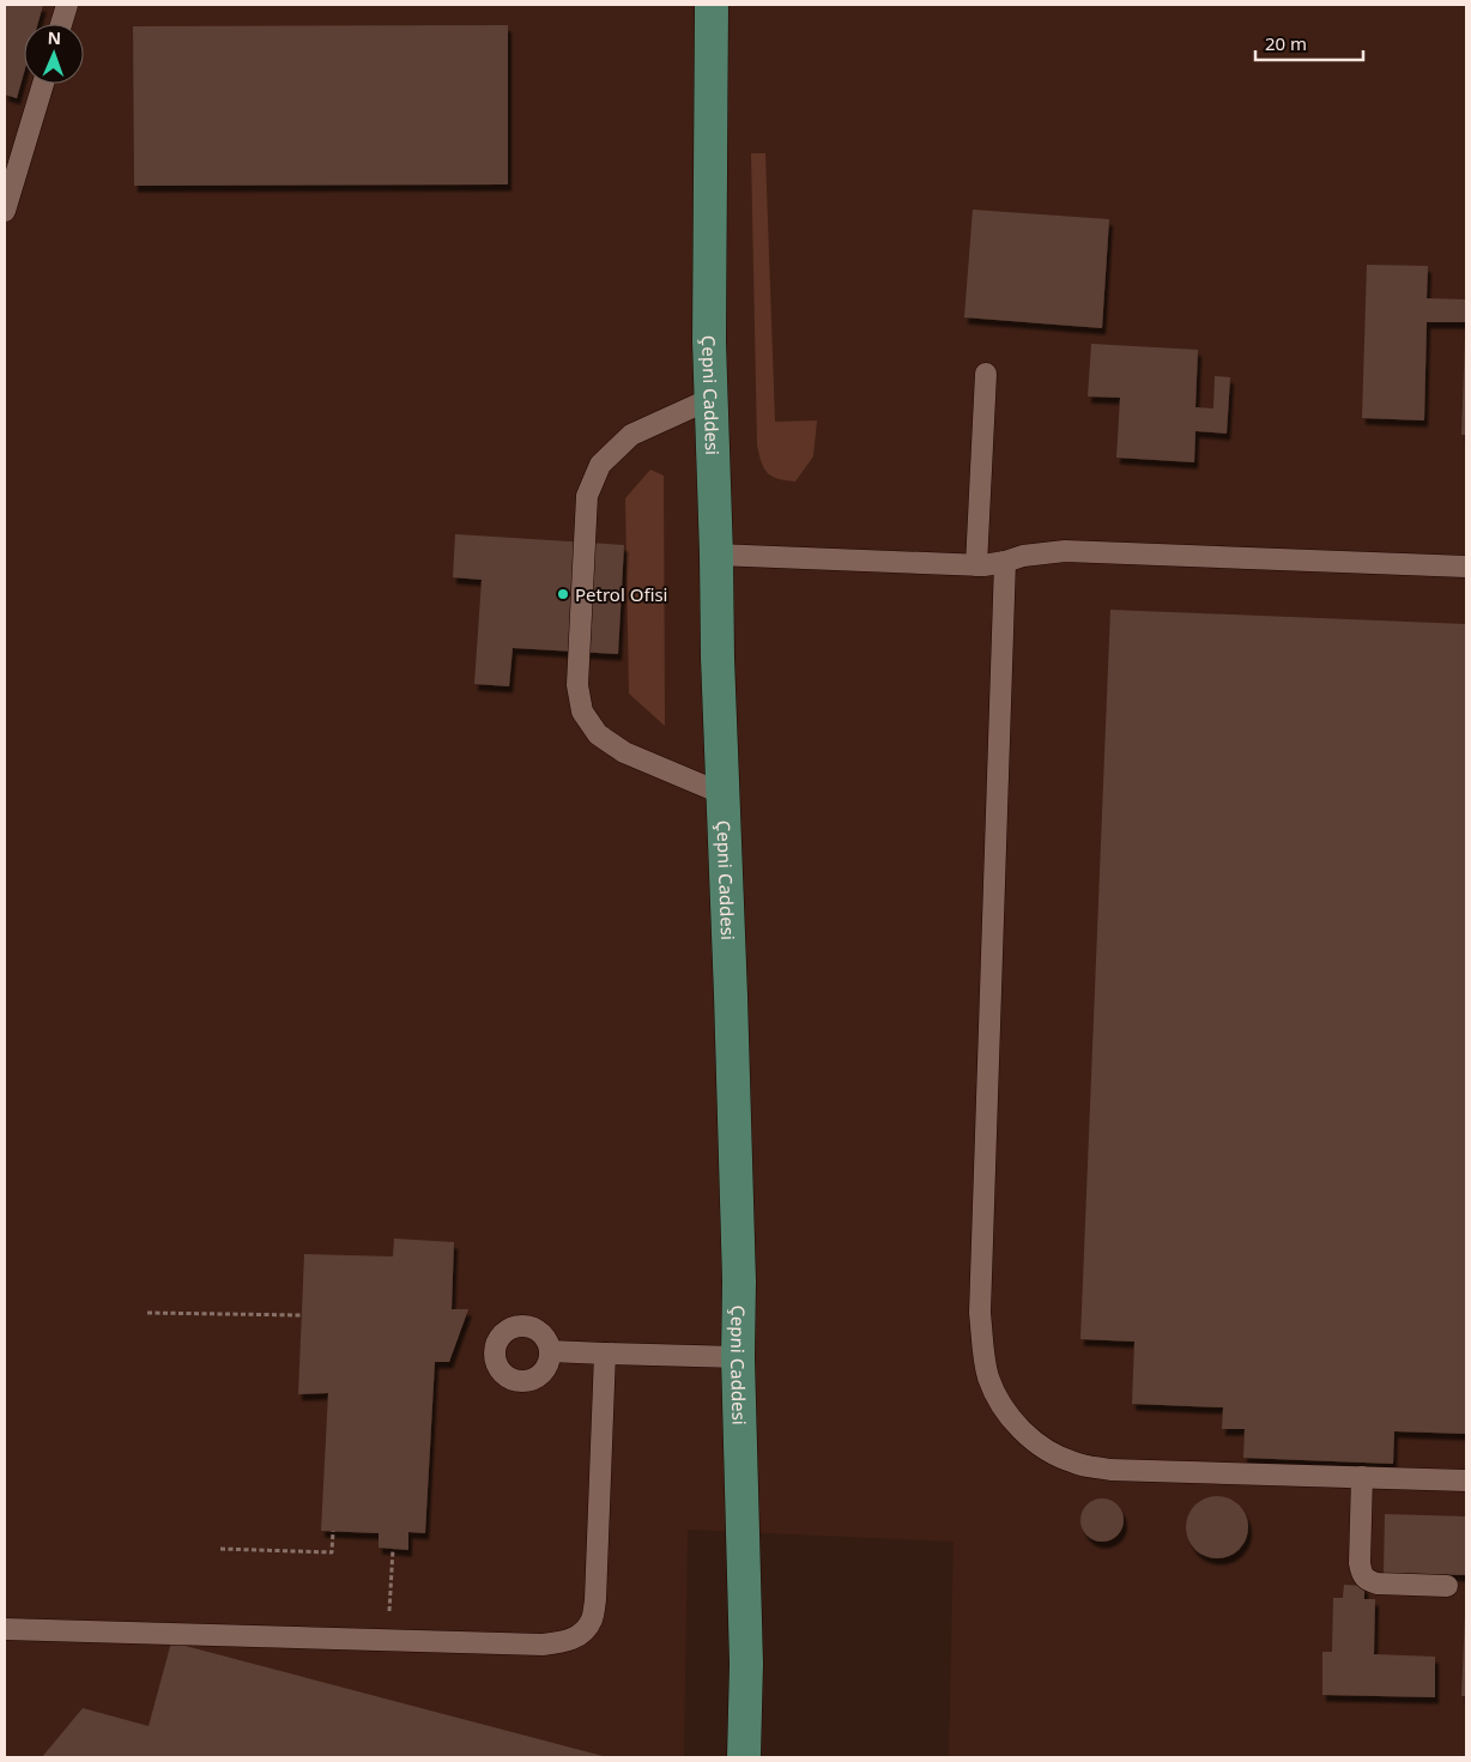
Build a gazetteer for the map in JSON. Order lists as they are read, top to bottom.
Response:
{
  "streets": {
    "main road": ["Çepni Caddesi"]
  },
  "places": ["Petrol Ofisi"],
  "scale_bar": "20 m",
  "north": "top"
}
